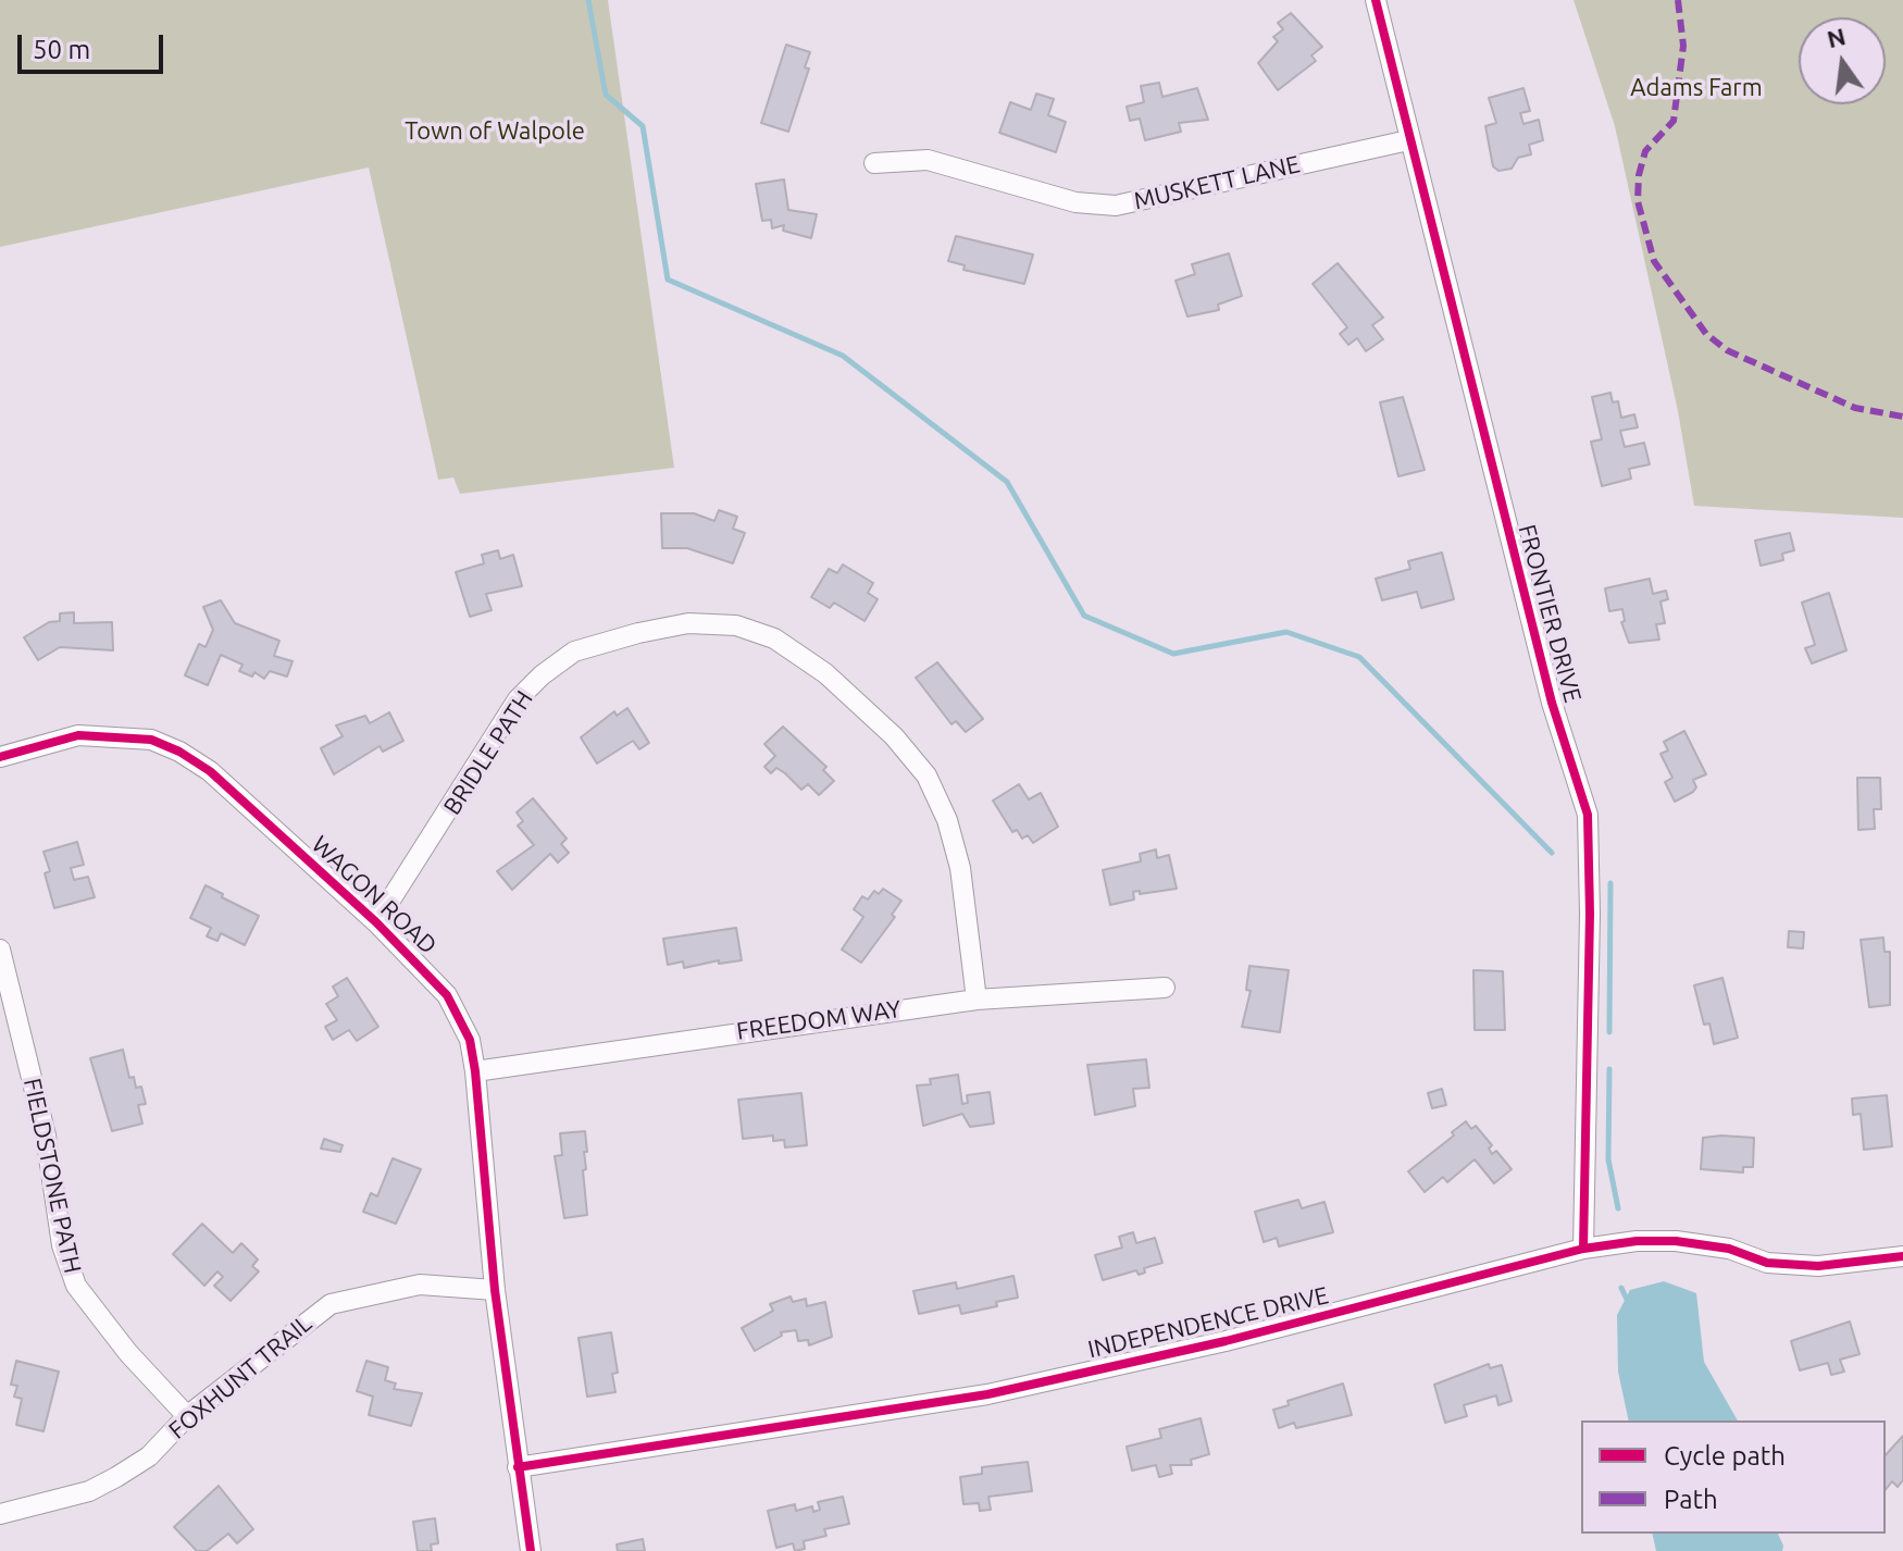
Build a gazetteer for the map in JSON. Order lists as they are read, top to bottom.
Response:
{
  "streets": {
    "street": [
      "MUSKETT LANE",
      "FRONTIER DRIVE",
      "BRIDLE PATH",
      "WAGON ROAD",
      "FREEDOM WAY",
      "FIELDSTONE PATH",
      "INDEPENDENCE DRIVE",
      "FOXHUNT TRAIL"
    ]
  },
  "crossings": [
    ["MUSKETT LANE", "FRONTIER DRIVE"],
    ["FRONTIER DRIVE", "INDEPENDENCE DRIVE"],
    ["BRIDLE PATH", "WAGON ROAD"],
    ["BRIDLE PATH", "FREEDOM WAY"],
    ["WAGON ROAD", "FREEDOM WAY"],
    ["WAGON ROAD", "INDEPENDENCE DRIVE"],
    ["WAGON ROAD", "FOXHUNT TRAIL"],
    ["FIELDSTONE PATH", "FOXHUNT TRAIL"]
  ],
  "parks": ["Adams Farm", "Town of Walpole"],
  "legend": ["Cycle path", "Path"],
  "scale_bar": "50 m",
  "north": "top"
}
